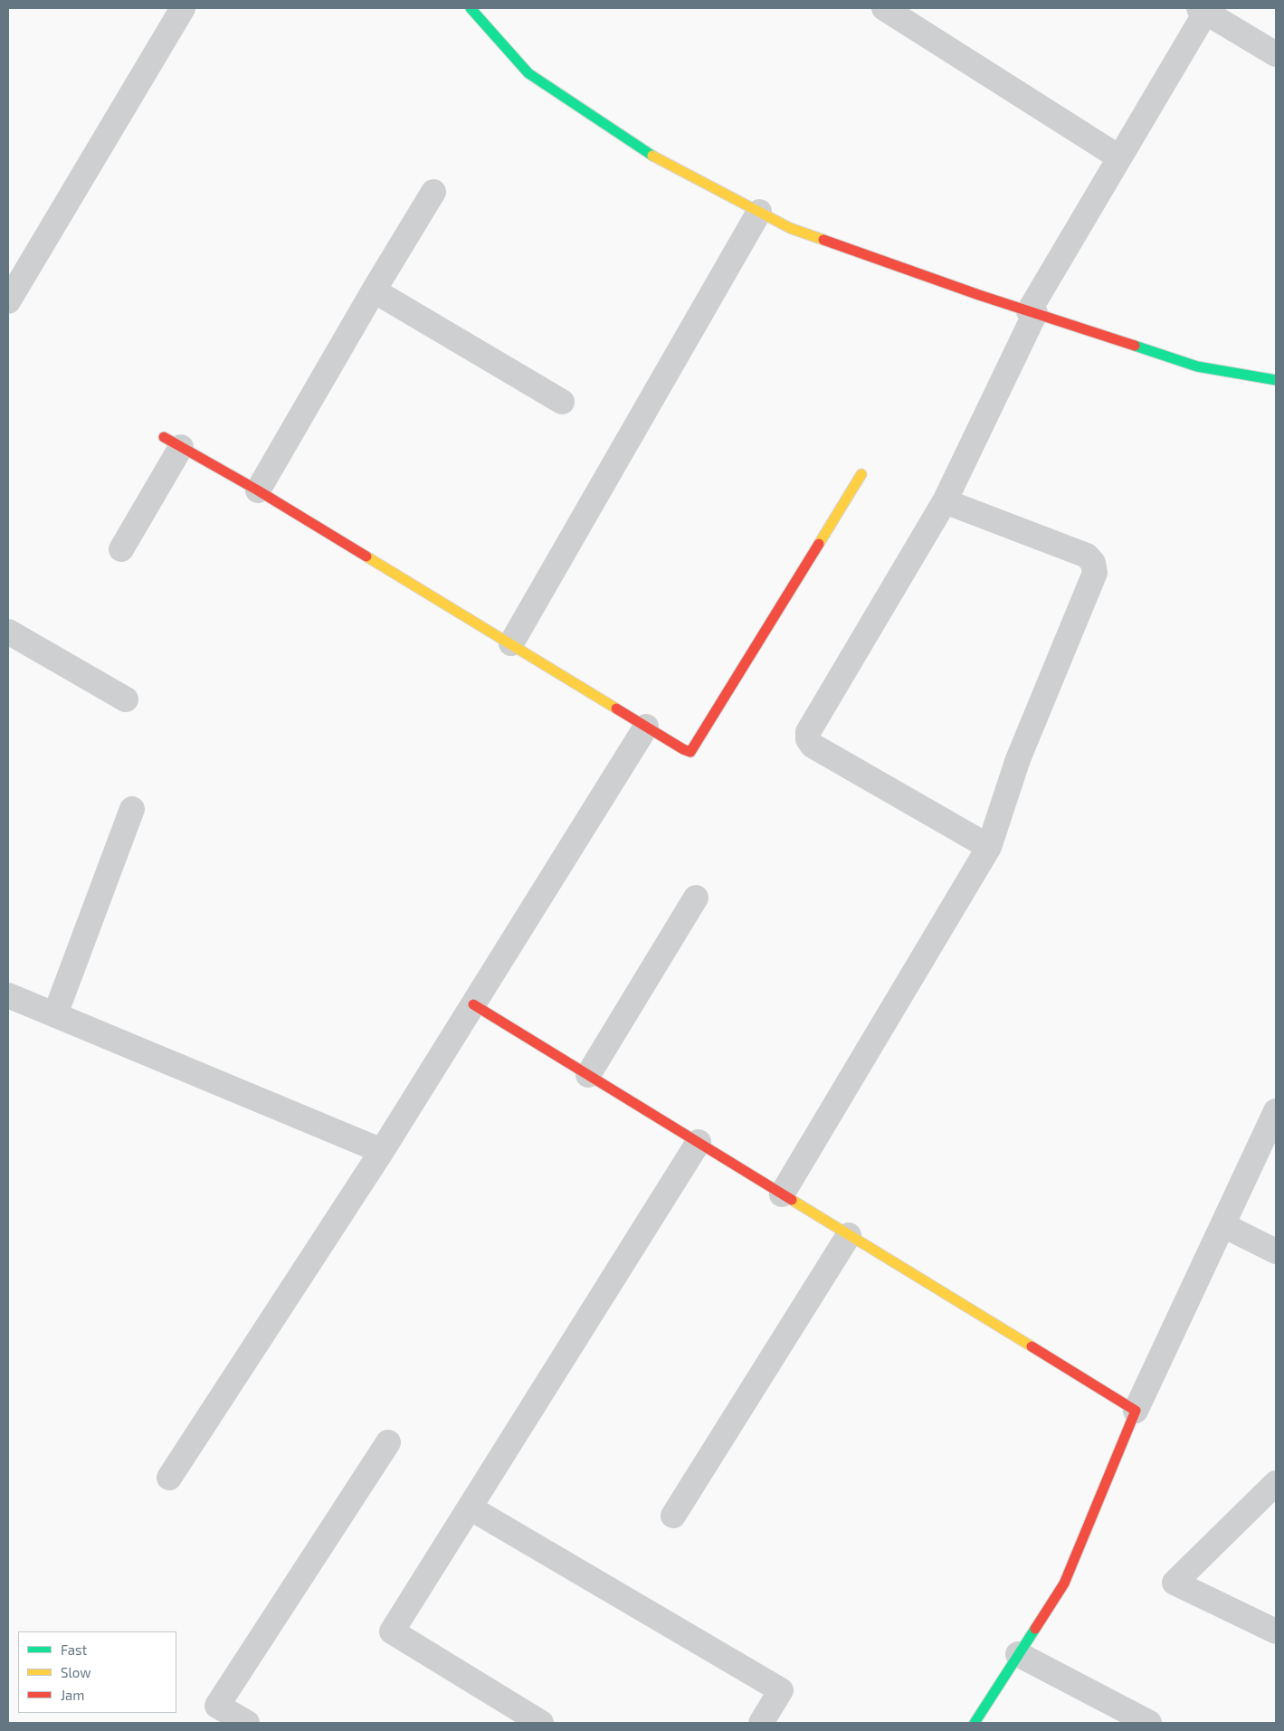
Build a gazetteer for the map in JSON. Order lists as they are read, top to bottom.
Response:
{
  "legend": ["Fast", "Slow", "Jam"]
}
